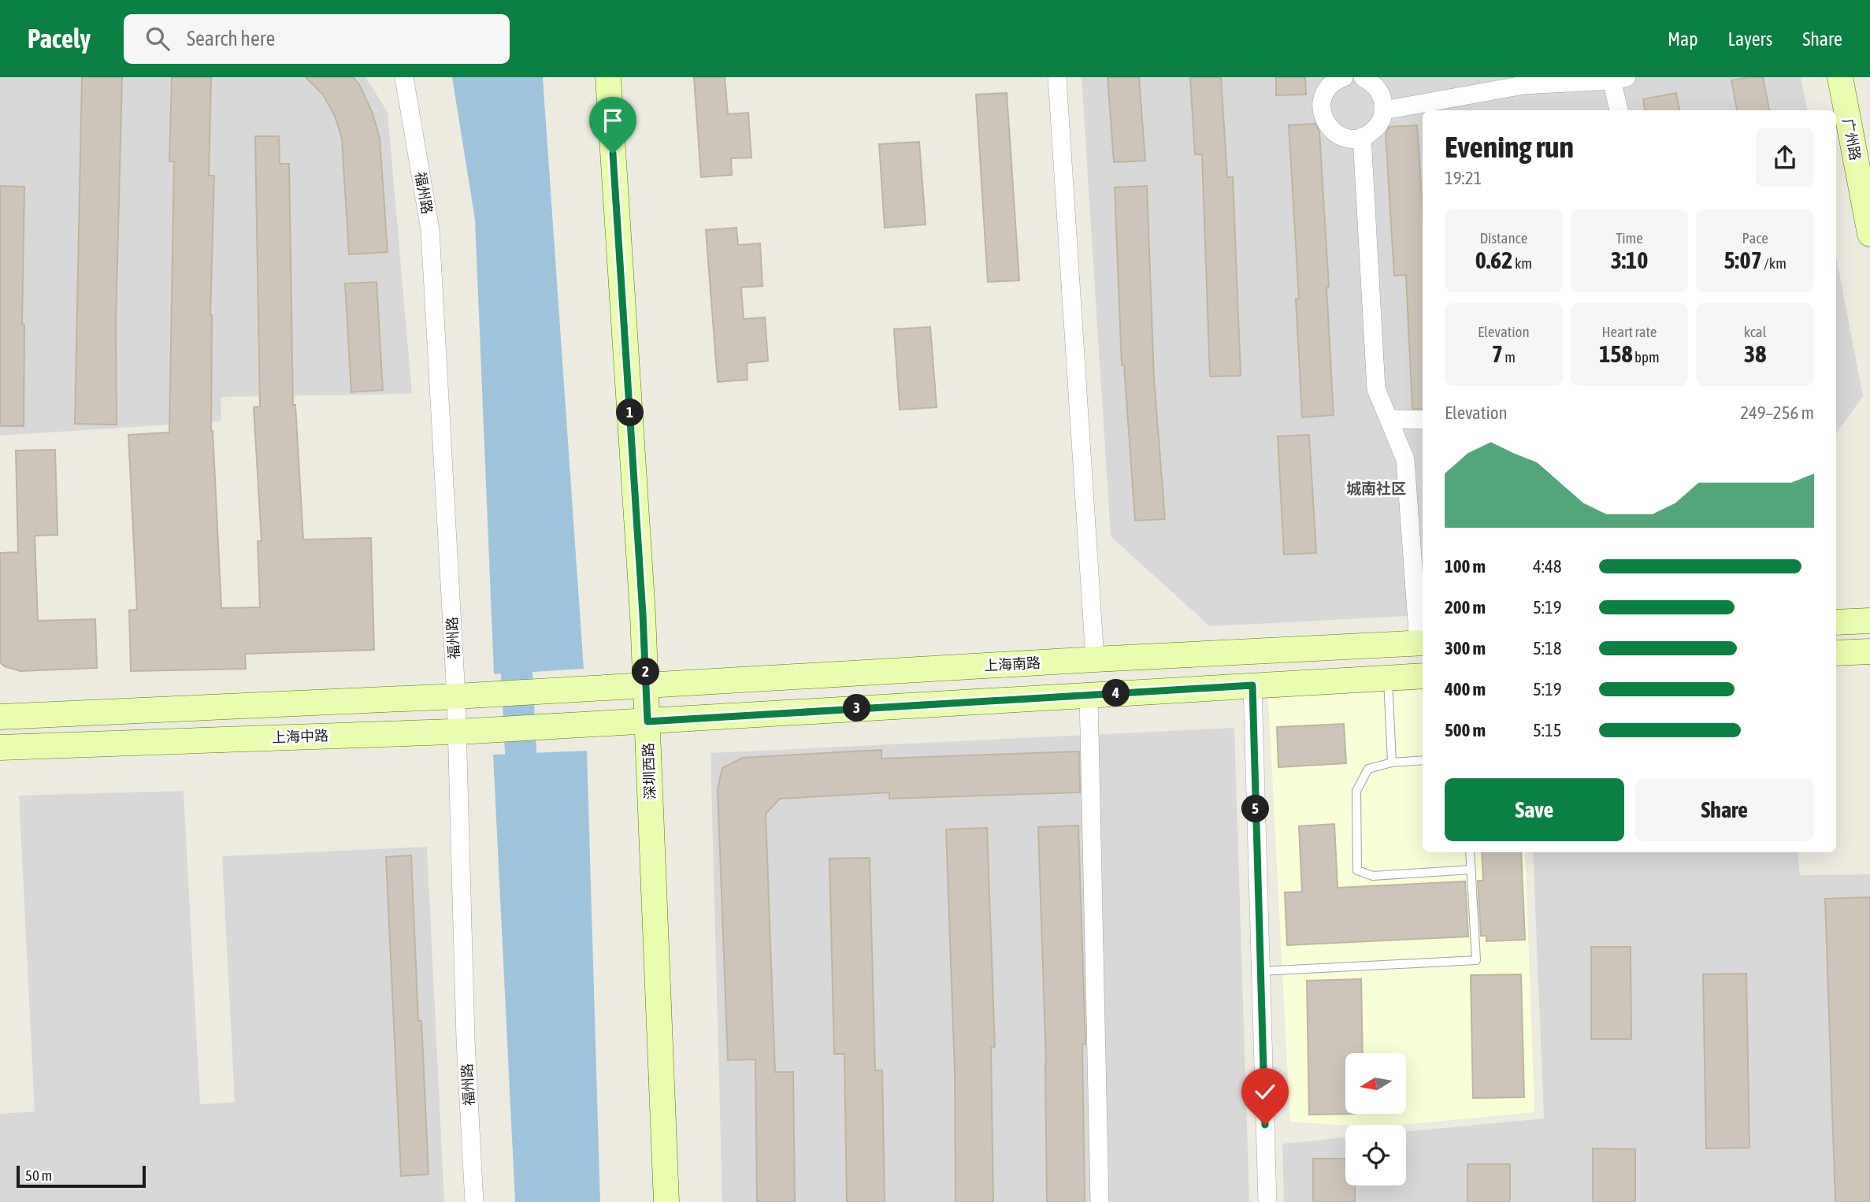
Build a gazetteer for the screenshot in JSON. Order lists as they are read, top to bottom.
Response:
{
  "streets": {
    "main road": [
      "广州路",
      "上海南路",
      "上海中路",
      "深圳西路"
    ],
    "street": ["福州路"]
  },
  "crossings": [
    ["福州路", "上海南路"],
    ["福州路", "上海中路"],
    ["上海南路", "深圳西路"],
    ["上海中路", "深圳西路"]
  ],
  "districts": ["城南社区"],
  "scale_bar": "50 m",
  "north": "left",
  "page": {
    "header": "Pacely",
    "search": "Search here",
    "nav": ["Map", "Layers", "Share"],
    "heading": ["Evening run", "19:21"],
    "stats": [
      ["Distance", "0.62 km"],
      ["Time", "3:10"],
      ["Pace", "5:07 /km"],
      ["Elevation", "7 m"],
      ["Heart rate", "158 bpm"],
      ["kcal", "38"]
    ],
    "chart": ["Elevation", "249–256 m"],
    "pins": [
      "1",
      "2",
      "4",
      "3",
      "5"
    ],
    "list": [
      {
        "name": "100 m",
        "note": "4:48"
      },
      {
        "name": "200 m",
        "note": "5:19"
      },
      {
        "name": "300 m",
        "note": "5:18"
      },
      {
        "name": "400 m",
        "note": "5:19"
      },
      {
        "name": "500 m",
        "note": "5:15"
      }
    ],
    "buttons": ["Save", "Share"],
    "scale": "50 m"
  }
}
